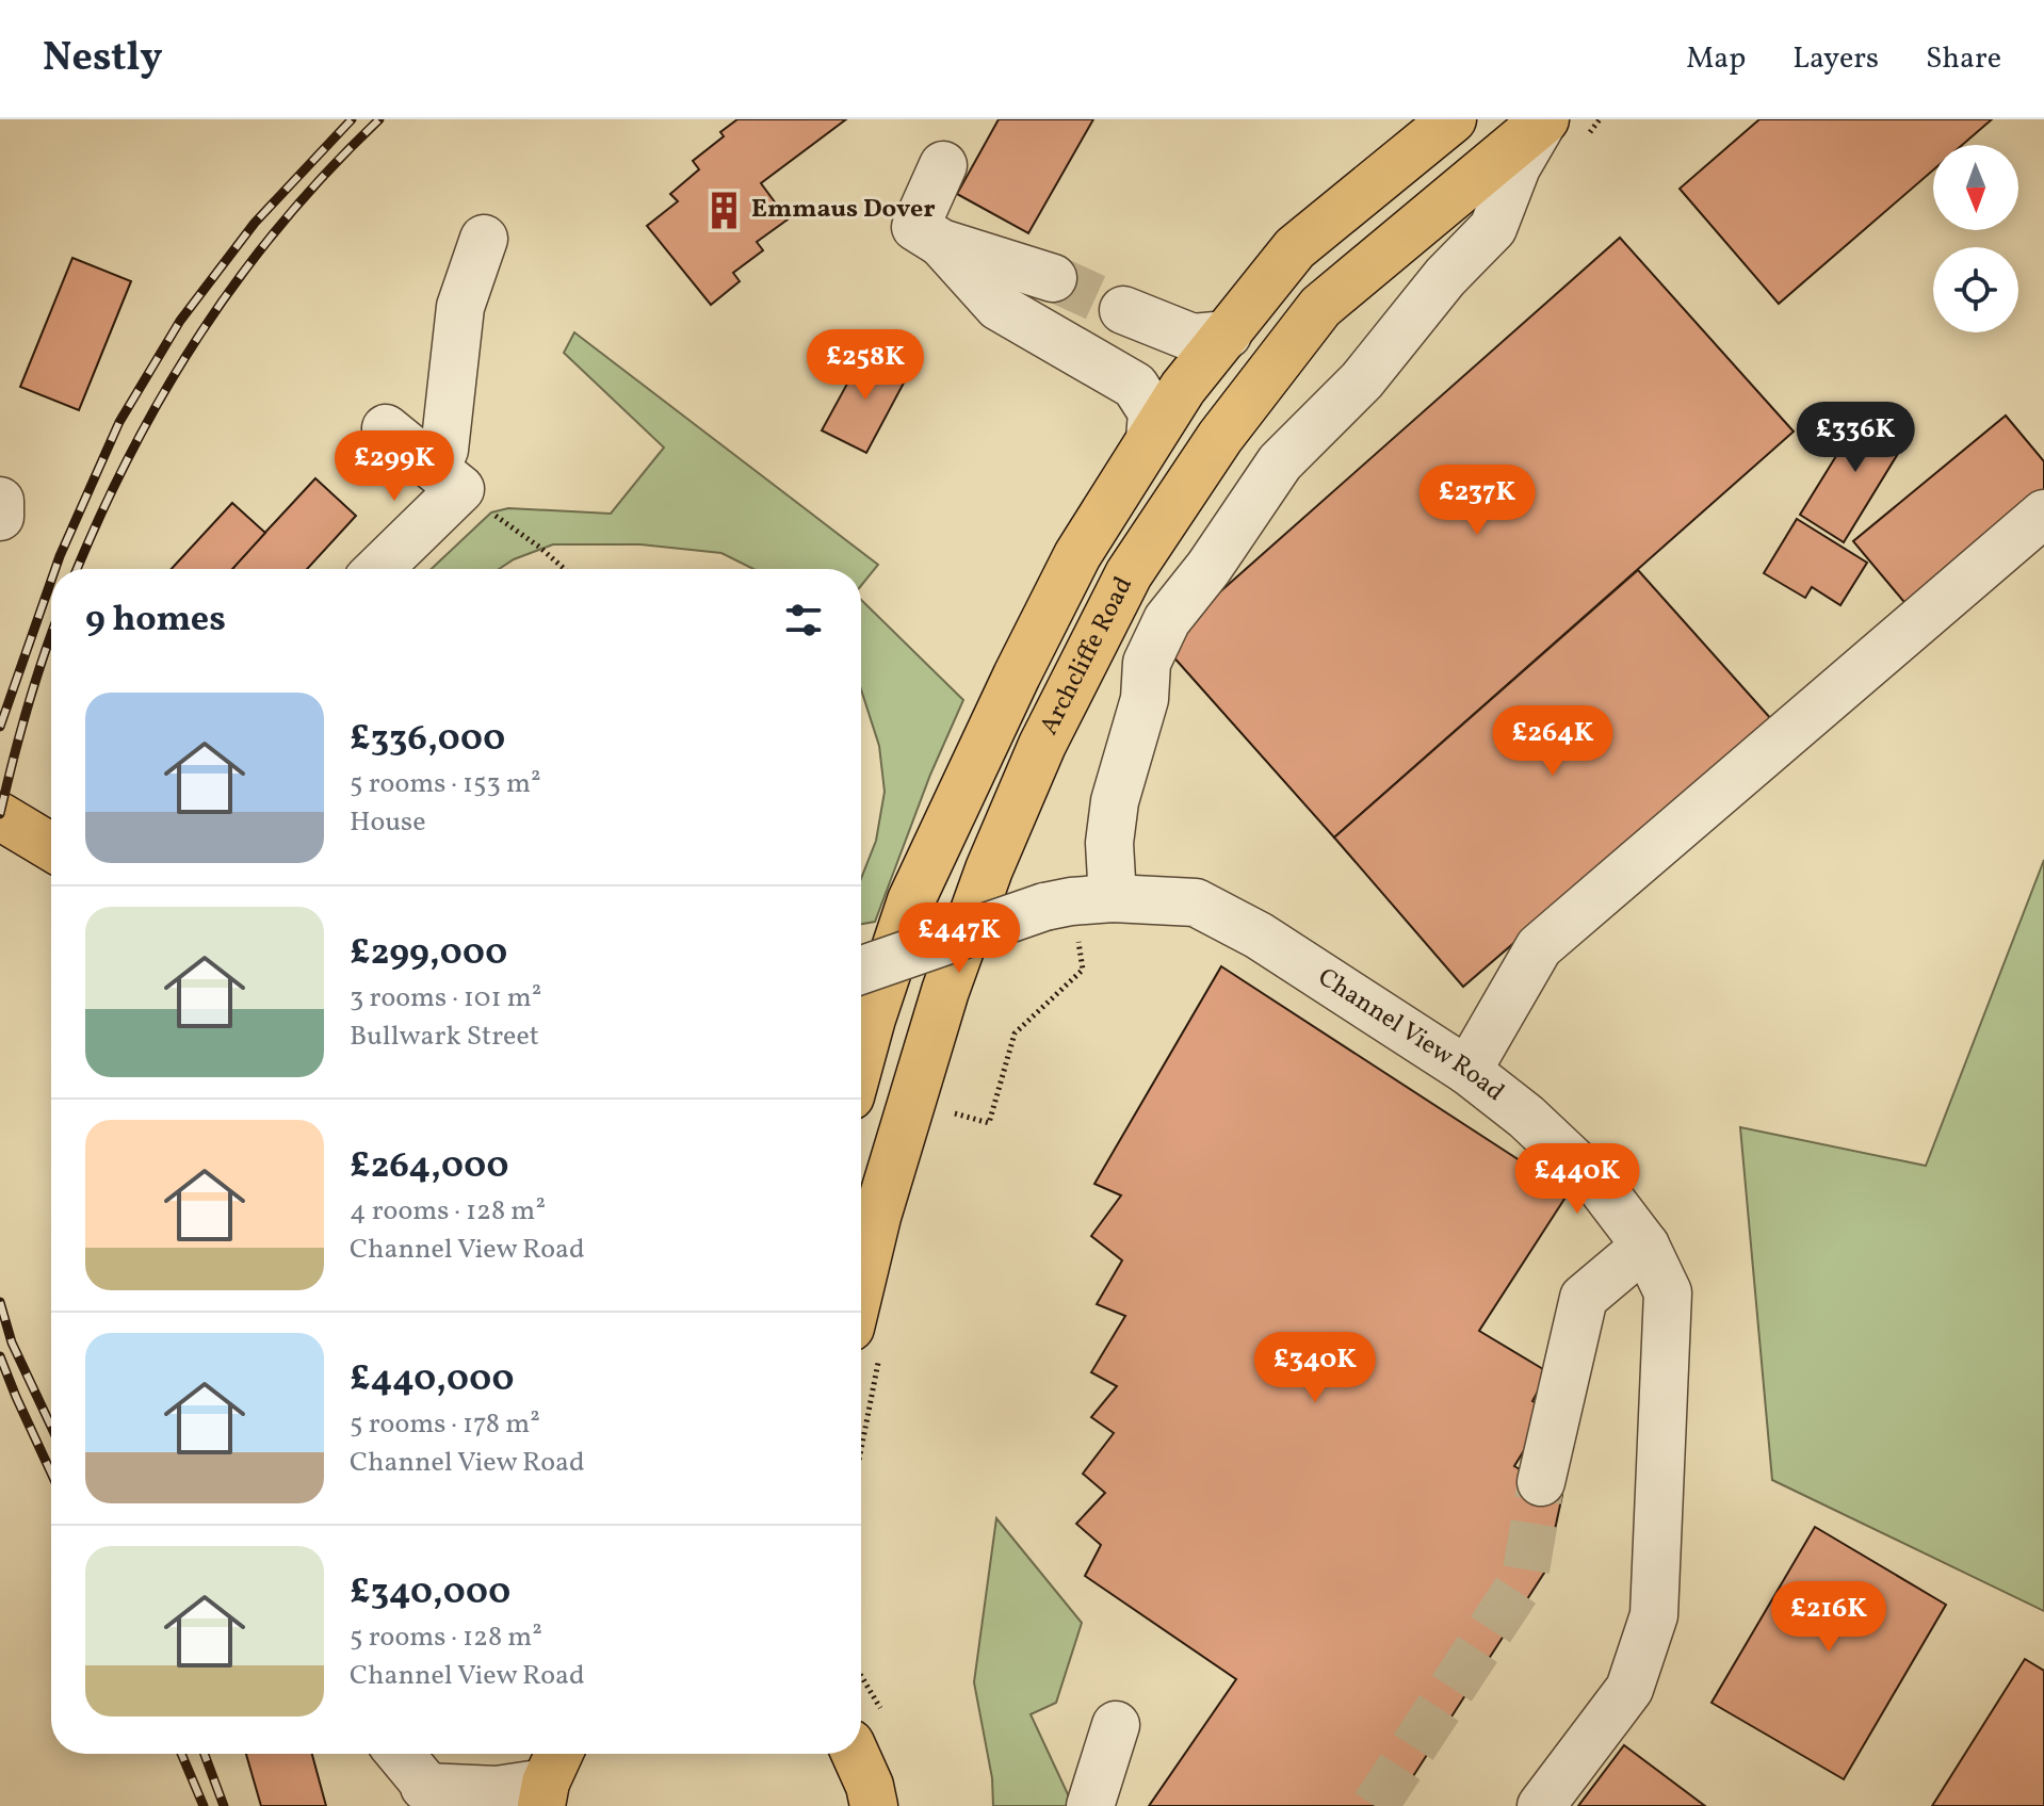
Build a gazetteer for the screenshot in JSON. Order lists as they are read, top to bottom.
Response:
{
  "streets": {
    "highway": ["Archcliffe Road"],
    "street": ["Channel View Road"]
  },
  "places": {
    "building": ["Emmaus Dover"]
  },
  "north": "bottom",
  "page": {
    "header": "Nestly",
    "nav": ["Map", "Layers", "Share"],
    "price": [
      "£258K",
      "£336K",
      "£299K",
      "£237K",
      "£264K",
      "£447K",
      "£440K",
      "£340K",
      "£216K"
    ],
    "heading": "9 homes",
    "list": [
      {
        "name": "£336,000",
        "note": "5 rooms · 153 m² · House"
      },
      {
        "name": "£299,000",
        "note": "3 rooms · 101 m² · Bullwark Street"
      },
      {
        "name": "£264,000",
        "note": "4 rooms · 128 m² · Channel View Road"
      },
      {
        "name": "£440,000",
        "note": "5 rooms · 178 m² · Channel View Road"
      },
      {
        "name": "£340,000",
        "note": "5 rooms · 128 m² · Channel View Road"
      }
    ]
  }
}
